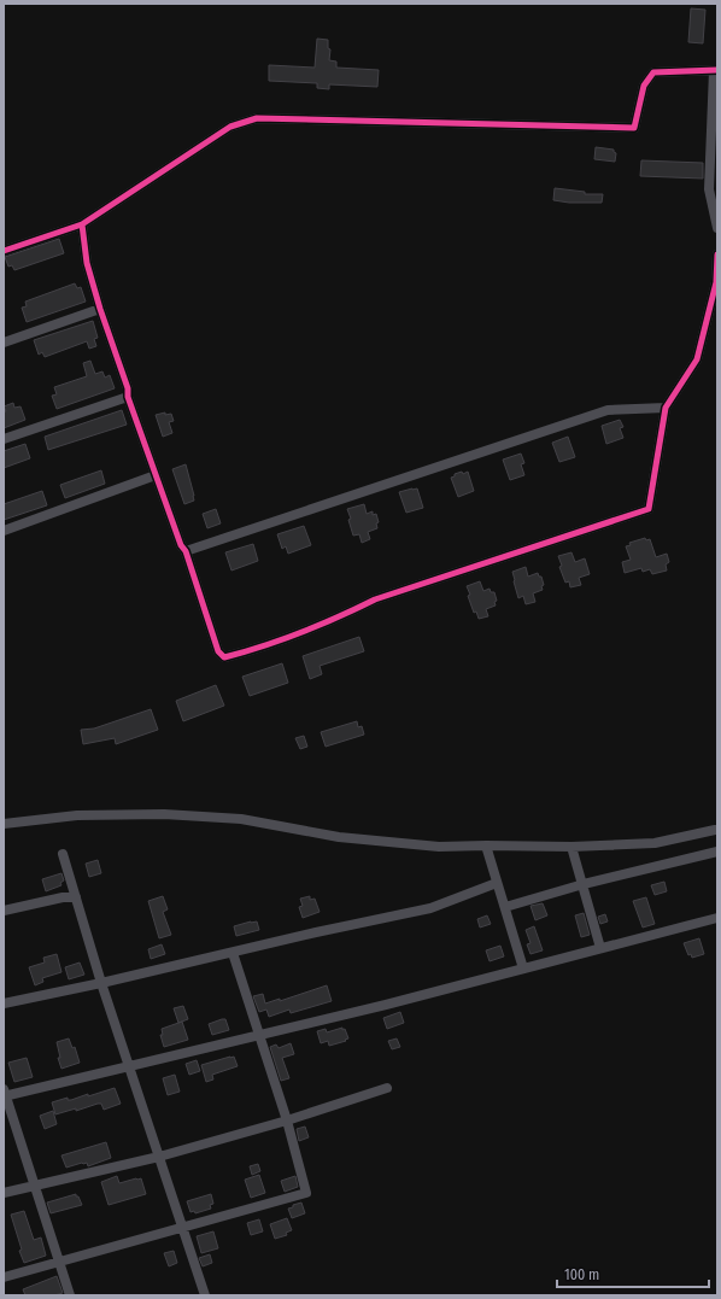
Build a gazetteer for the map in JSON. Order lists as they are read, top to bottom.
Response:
{
  "scale_bar": "100 m"
}
